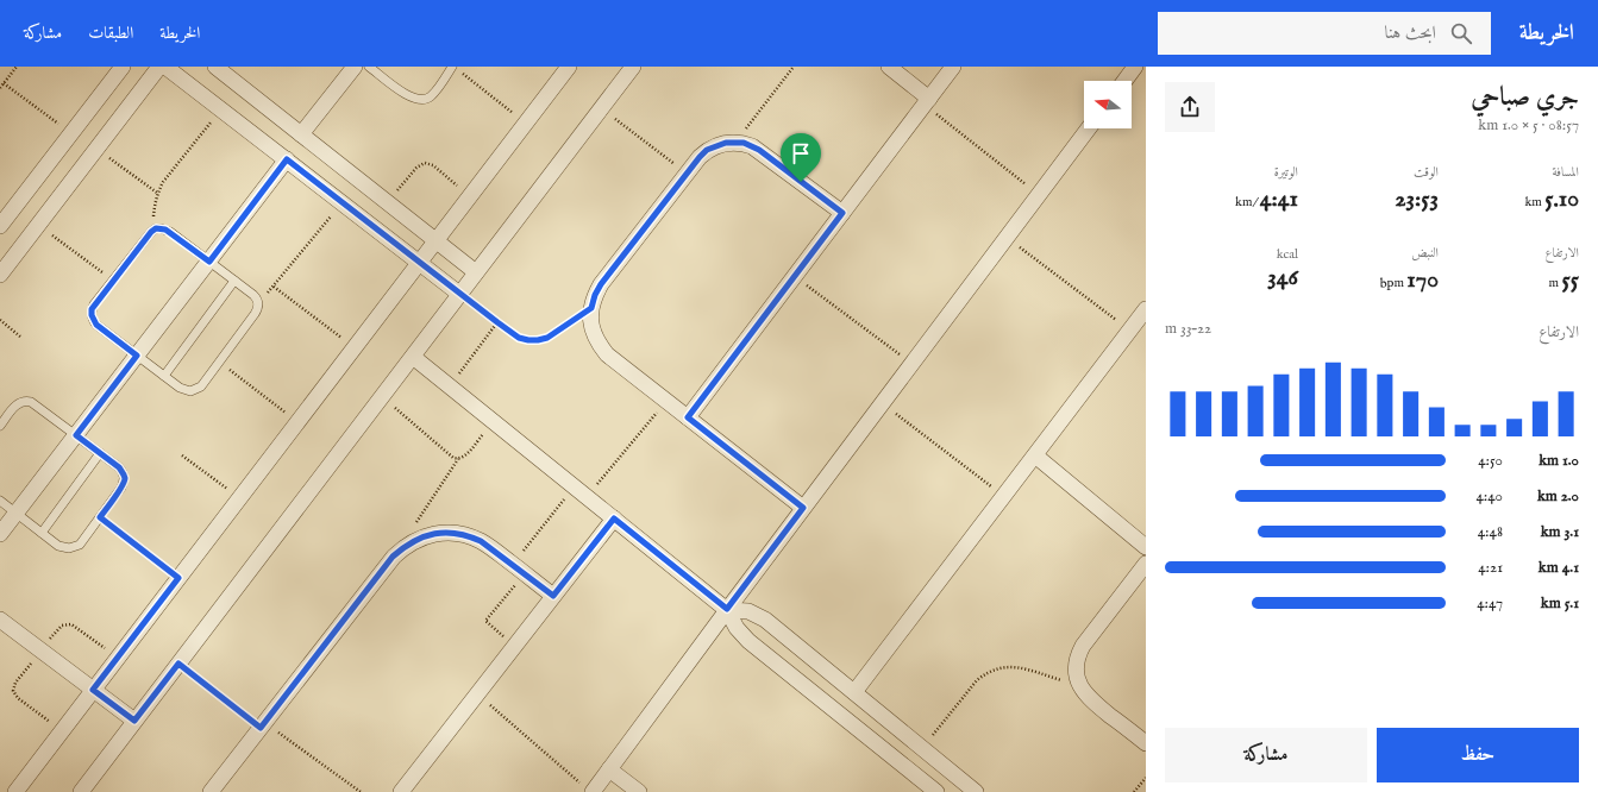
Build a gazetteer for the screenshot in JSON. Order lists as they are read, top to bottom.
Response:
{
  "north": "left",
  "page": {
    "header": "الخريطة",
    "search": "ابحث هنا",
    "nav": ["الخريطة", "الطبقات", "مشاركة"],
    "heading": ["جري صباحي", "08:57 · 5 × 1.0 km"],
    "stats": [
      ["المسافة", "5.10 km"],
      ["الوقت", "23:53"],
      ["الوتيرة", "4:41 /km"],
      ["الارتفاع", "55 m"],
      ["النبض", "170 bpm"],
      ["kcal", "346"]
    ],
    "chart": ["الارتفاع", "22–33 m"],
    "list": [
      {
        "name": "1.0 km",
        "note": "4:50"
      },
      {
        "name": "2.0 km",
        "note": "4:40"
      },
      {
        "name": "3.1 km",
        "note": "4:48"
      },
      {
        "name": "4.1 km",
        "note": "4:21"
      },
      {
        "name": "5.1 km",
        "note": "4:47"
      }
    ],
    "buttons": ["حفظ", "مشاركة"]
  }
}
